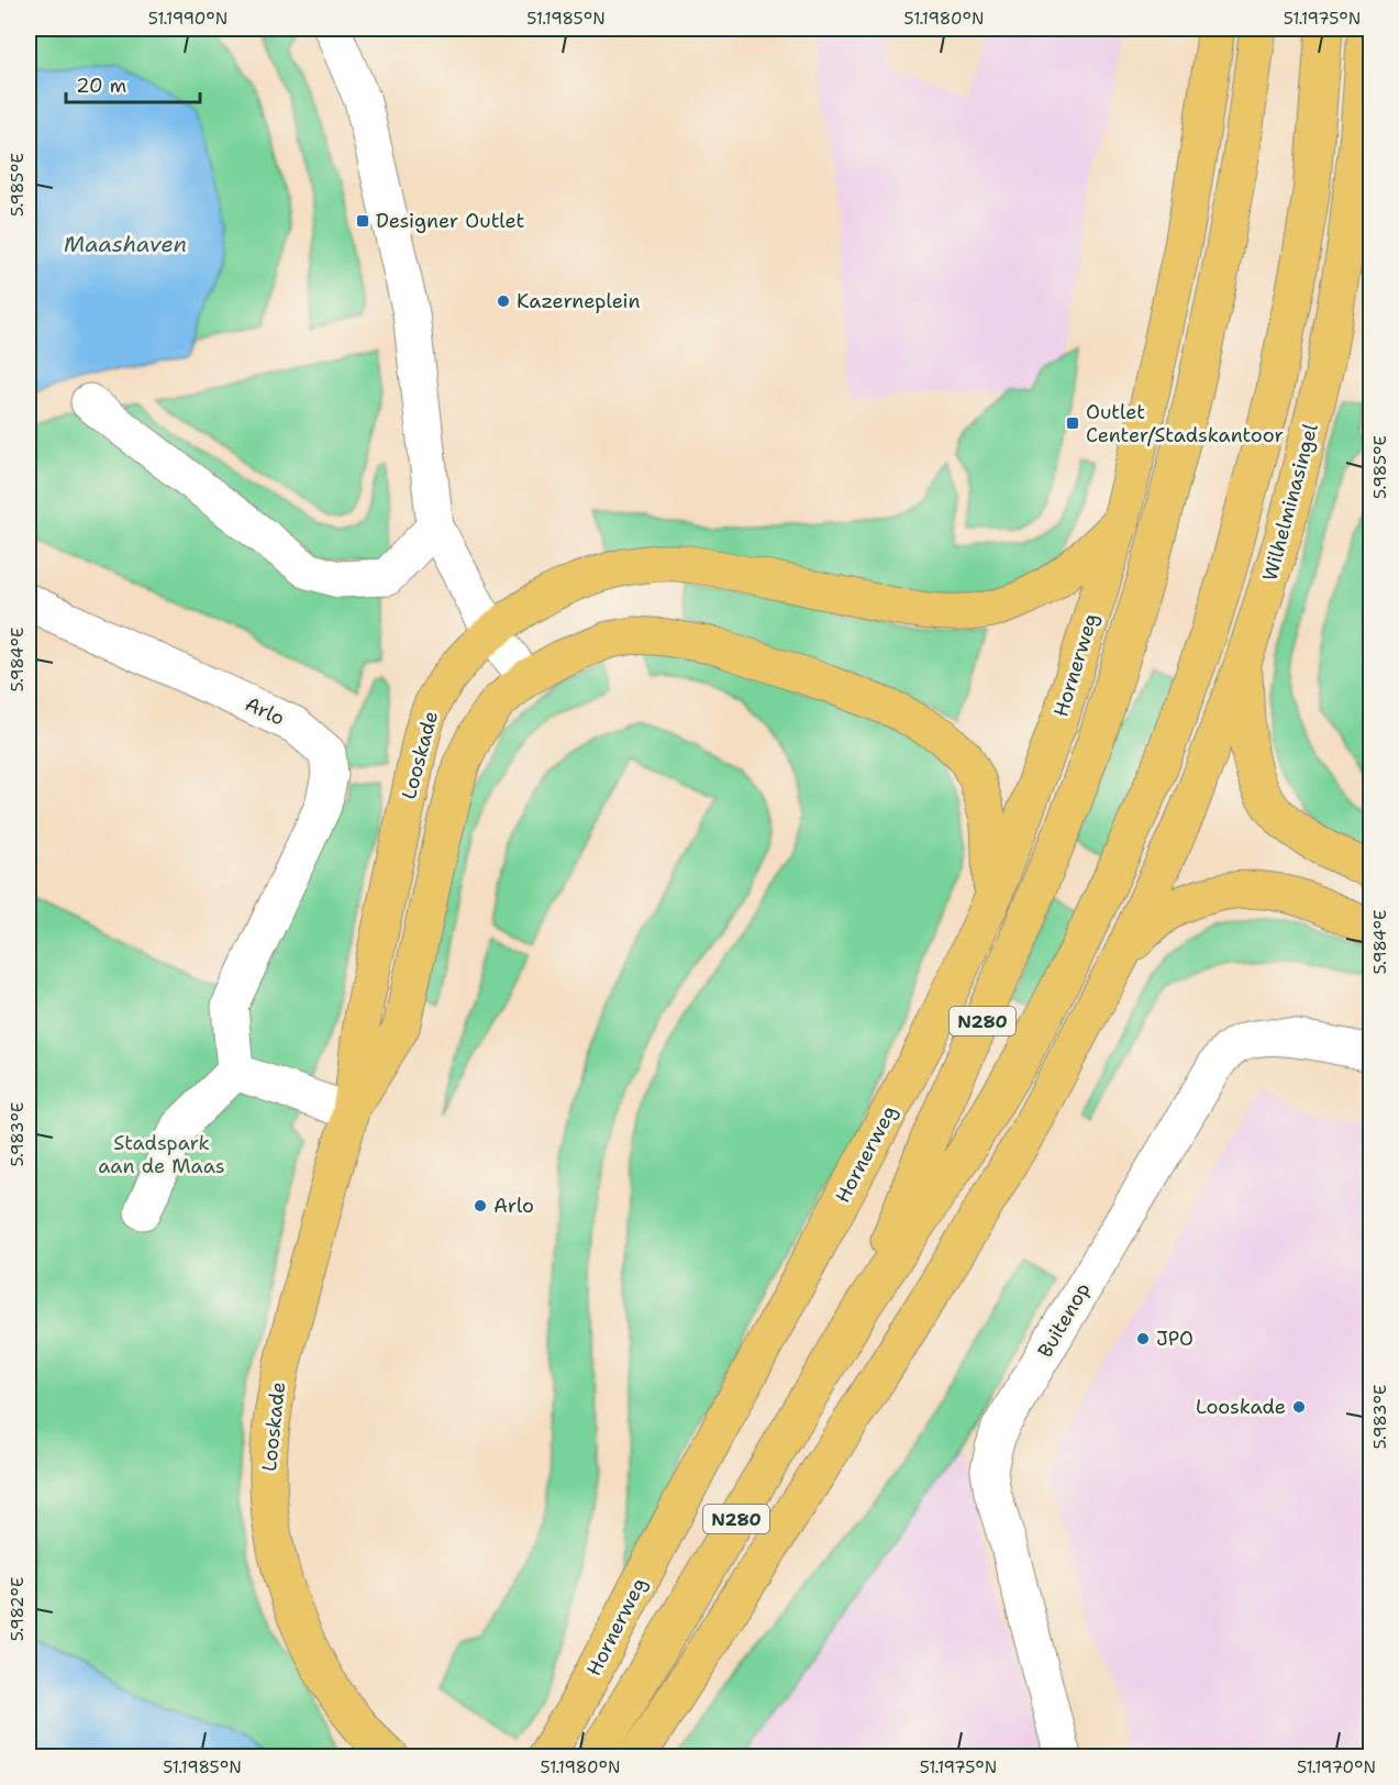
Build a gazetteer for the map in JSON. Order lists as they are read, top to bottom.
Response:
{
  "streets": {
    "main road": [
      "Wilhelminasingel",
      "Hornerweg",
      "Looskade",
      "N280"
    ],
    "street": ["Arlo", "Buitenop"]
  },
  "crossings": [
    ["Wilhelminasingel", "N280"],
    ["Hornerweg", "Looskade"],
    ["Hornerweg", "N280"],
    ["Looskade", "N280"]
  ],
  "water": ["Maashaven"],
  "parks": ["Stadspark aan de Maas"],
  "places": {
    "transit": ["Designer Outlet", "Outlet Center/Stadskantoor"],
    "other": [
      "Kazerneplein",
      "Arlo",
      "JPO",
      "Looskade"
    ]
  },
  "scale_bar": "20 m",
  "coordinates": [
    "51.1990°N",
    "51.1985°N",
    "51.1980°N",
    "51.1975°N",
    "5.985°E",
    "5.984°E",
    "5.983°E",
    "5.982°E",
    "51.1970°N"
  ]
}
